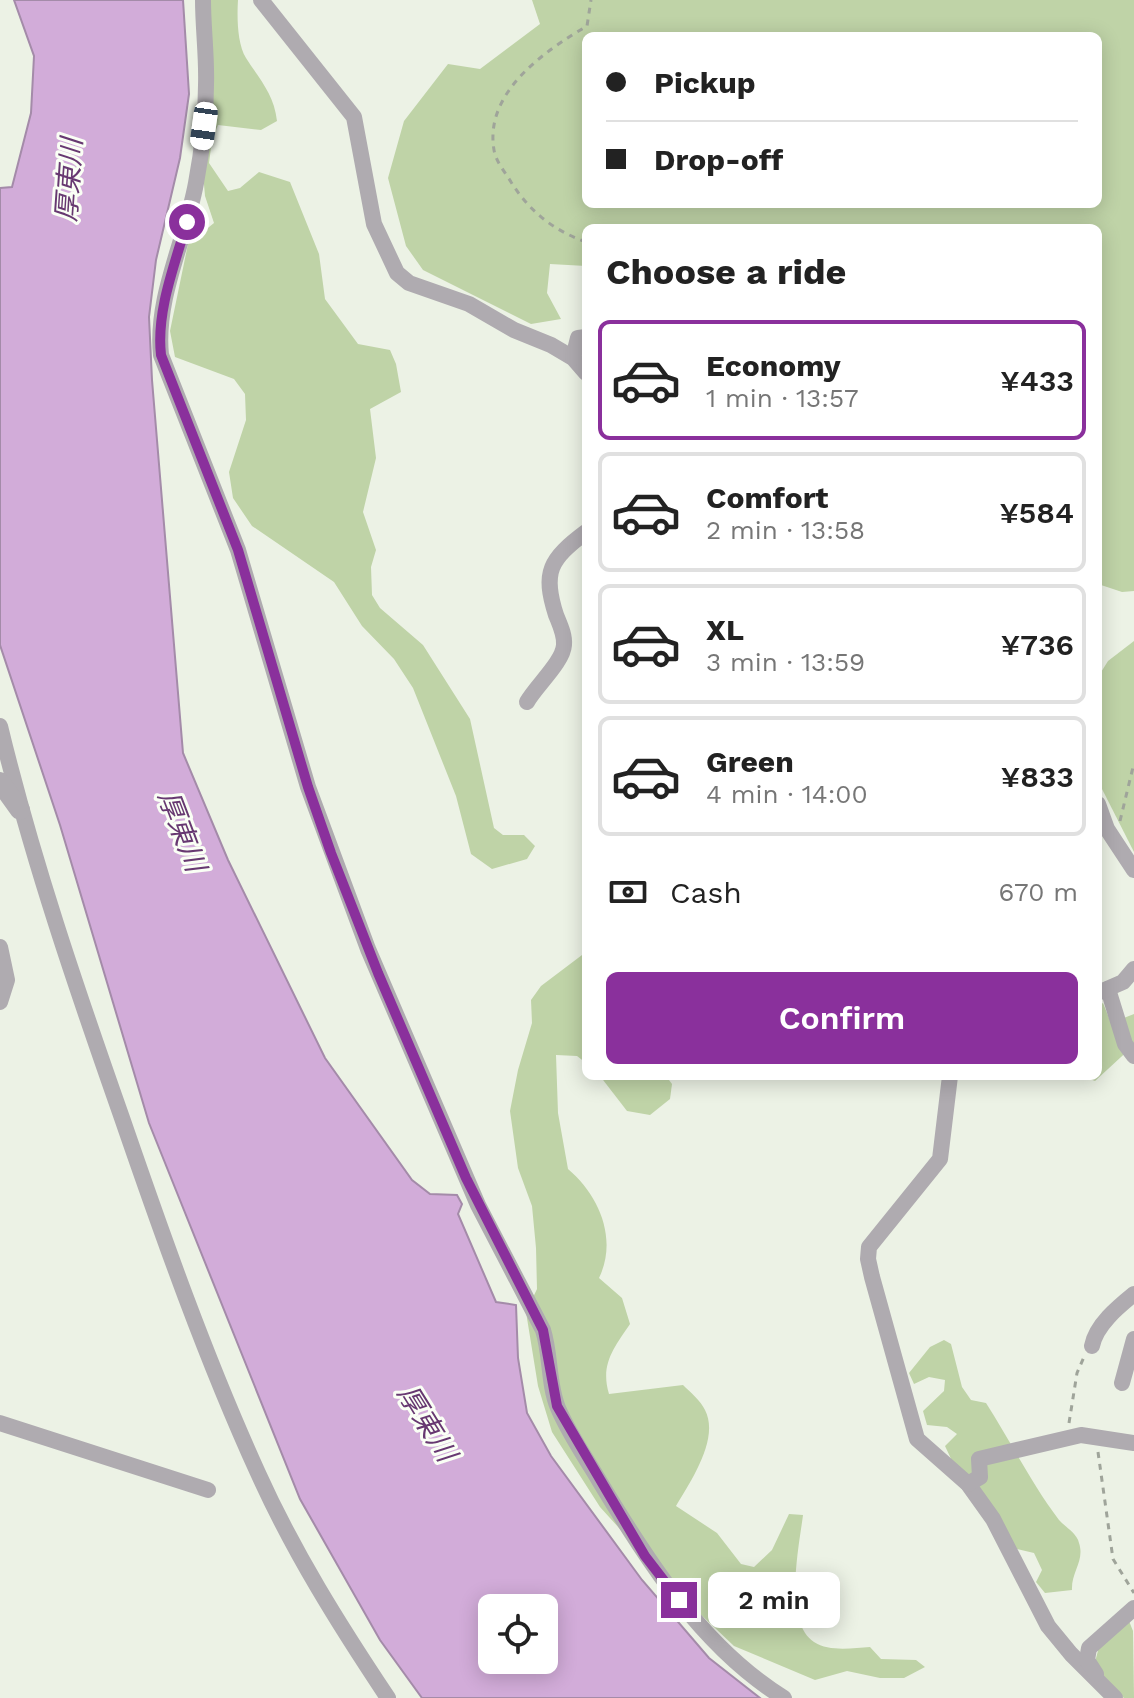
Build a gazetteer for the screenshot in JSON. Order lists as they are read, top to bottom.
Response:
{
  "water": ["厚東川"],
  "page": {
    "banner": ["Pickup", "Drop-off"],
    "heading": "Choose a ride",
    "list": [
      {
        "name": "Economy",
        "note": "1 min · 13:57",
        "value": "¥433"
      },
      {
        "name": "Comfort",
        "note": "2 min · 13:58",
        "value": "¥584"
      },
      {
        "name": "XL",
        "note": "3 min · 13:59",
        "value": "¥736"
      },
      {
        "name": "Green",
        "note": "4 min · 14:00",
        "value": "¥833"
      }
    ],
    "pay": ["Cash", "670 m"],
    "buttons": "Confirm",
    "bubble": "2 min"
  }
}
